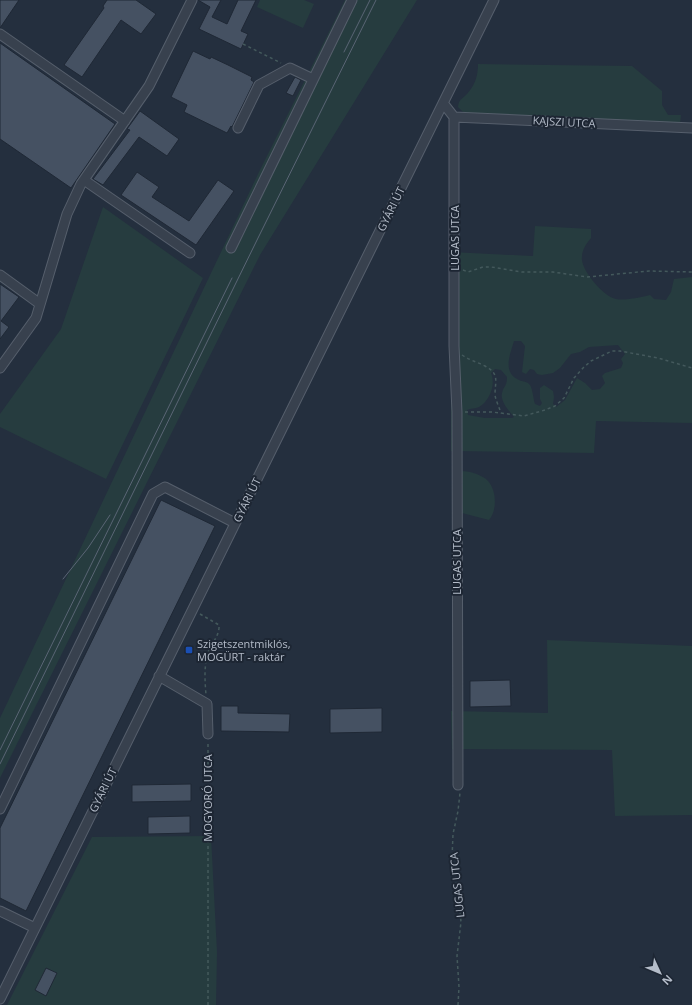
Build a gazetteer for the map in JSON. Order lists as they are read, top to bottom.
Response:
{
  "streets": {
    "street": ["KAJSZI UTCA", "GYÁRI ÚT", "LUGAS UTCA"],
    "path": ["MOGYORÓ UTCA"]
  },
  "crossings": [
    ["KAJSZI UTCA", "LUGAS UTCA"]
  ],
  "places": {
    "transit": ["Szigetszentmiklós, MOGÜRT - raktár"]
  },
  "north": "bottom right"
}
